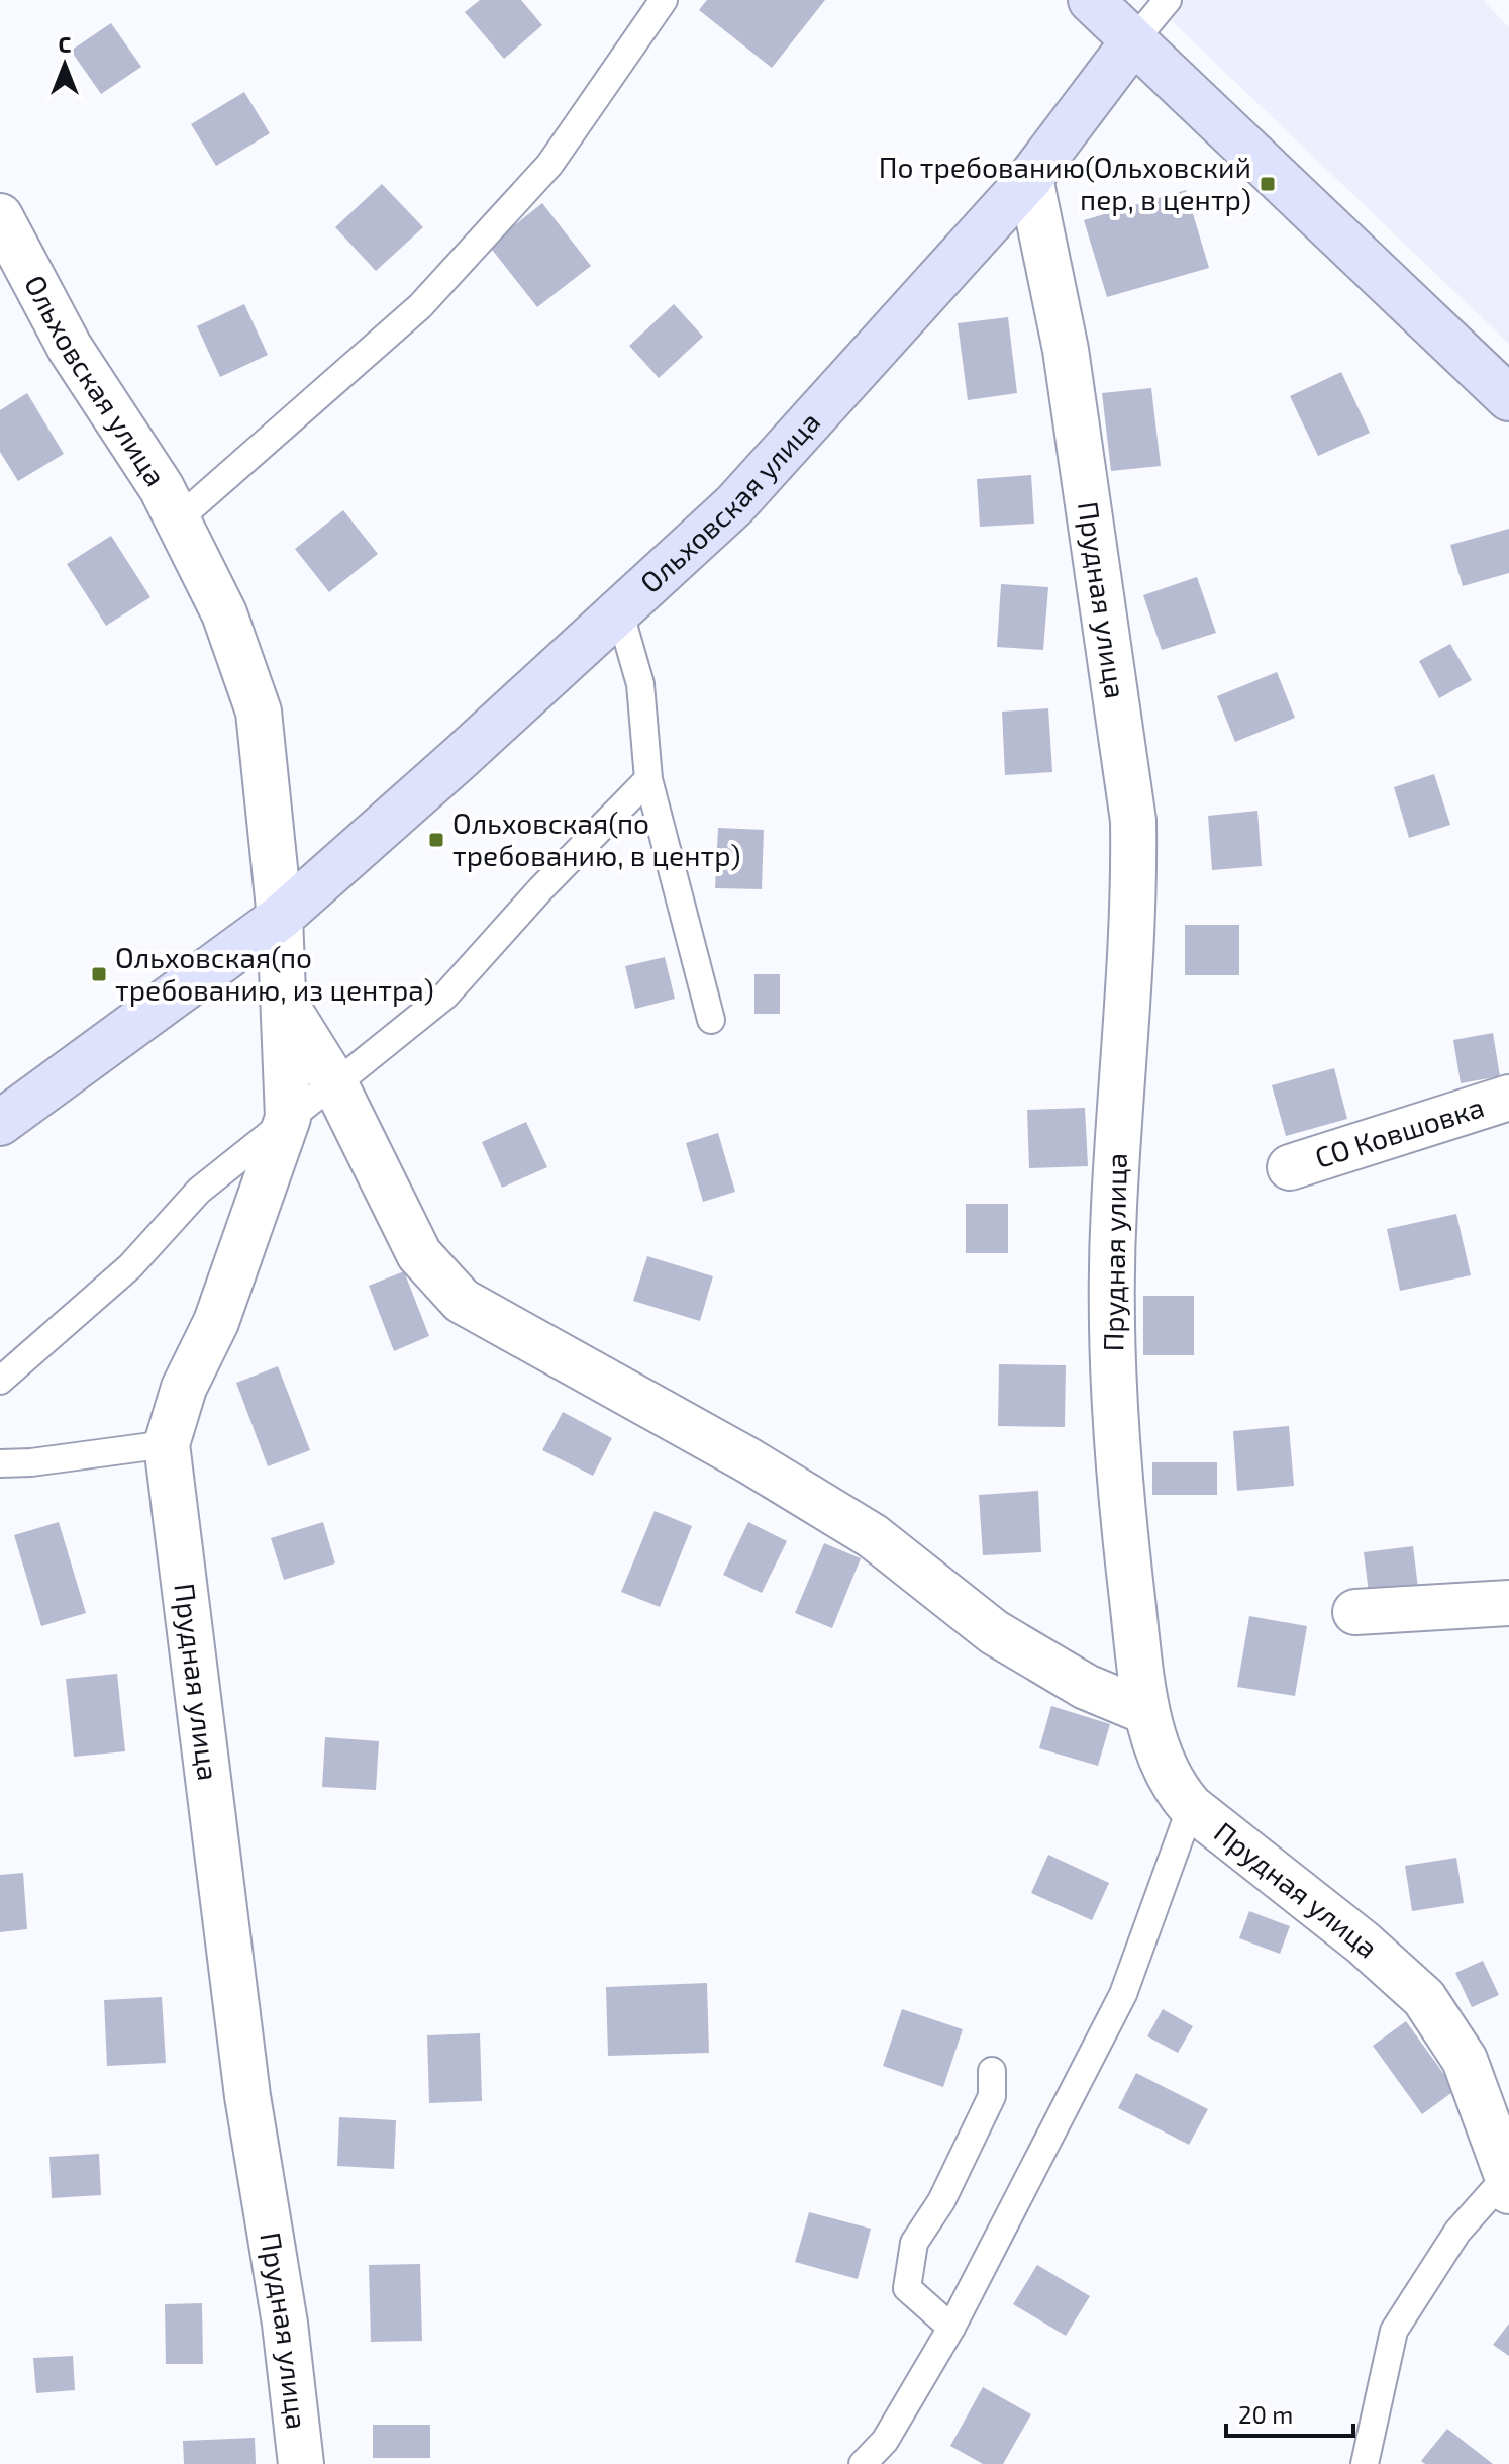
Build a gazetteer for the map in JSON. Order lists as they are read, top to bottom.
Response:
{
  "streets": {
    "street": ["Ольховская улица", "Прудная улица", "СО Ковшовка"]
  },
  "crossings": [
    ["Ольховская улица", "Прудная улица"]
  ],
  "places": {
    "transit": ["По требованию(Ольховский пер, в центр)", "Ольховская(по требованию, в центр)", "Ольховская(по требованию, из центра)"]
  },
  "scale_bar": "20 m",
  "north": "top"
}
